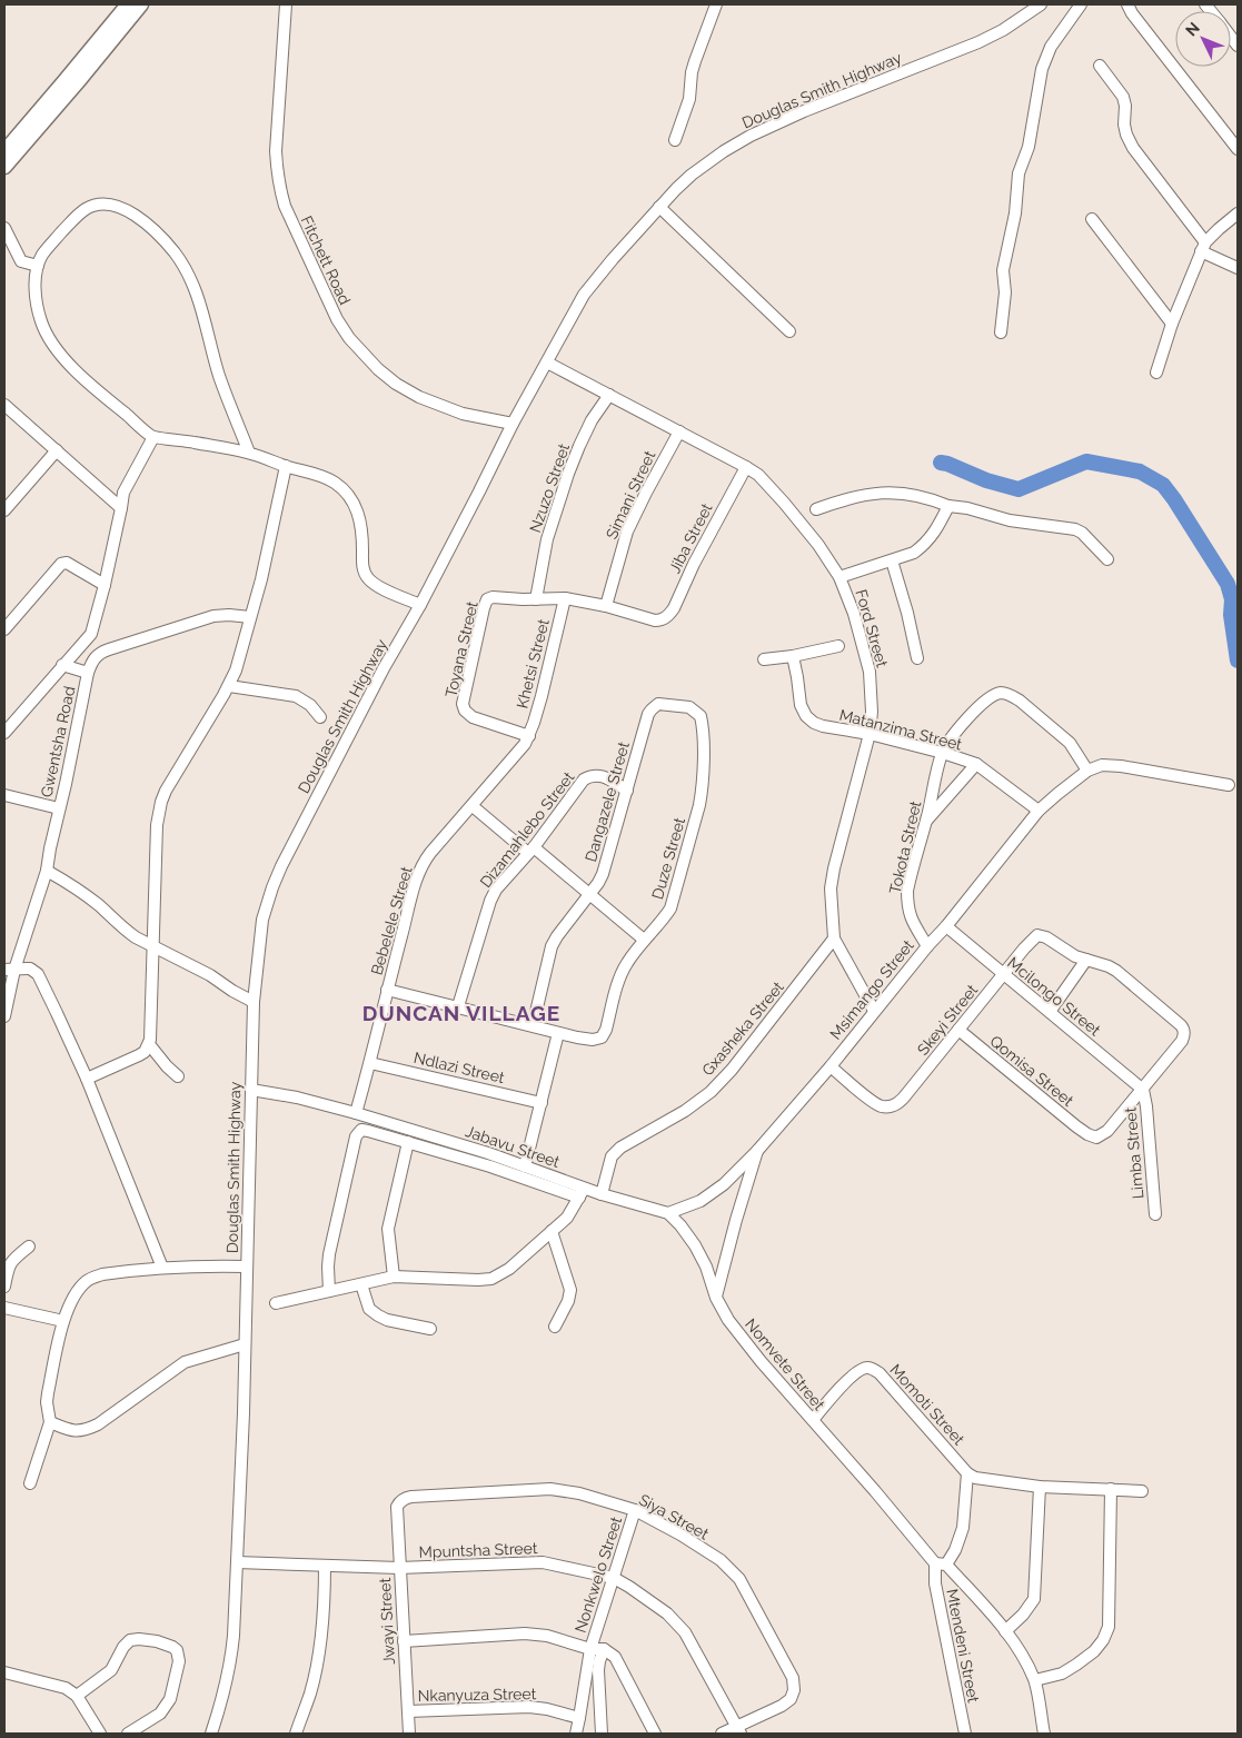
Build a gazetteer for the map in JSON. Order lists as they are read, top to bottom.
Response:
{
  "streets": {
    "street": [
      "Douglas Smith Highway",
      "Fitchett Road",
      "Nzuzo Street",
      "Simani Street",
      "Jiba Street",
      "Ford Street",
      "Toyana Street",
      "Khetsi Street",
      "Matanzima Street",
      "Gwentsha Road",
      "Dangazele Street",
      "Dizamahlebo Street",
      "Tokota Street",
      "Duze Street",
      "Bebelele Street",
      "Msimango Street",
      "Mcilongo Street",
      "Skeyi Street",
      "Gxasheka Street",
      "Ndlazi Street",
      "Qomisa Street",
      "Jabavu Street",
      "Limba Street",
      "Nomvete Street",
      "Momoti Street",
      "Siya Street",
      "Mpuntsha Street",
      "Nonkwelo Street",
      "Jwayi Street",
      "Mtendeni Street",
      "Nkanyuza Street"
    ]
  },
  "crossings": [
    ["Douglas Smith Highway", "Fitchett Road"],
    ["Douglas Smith Highway", "Ford Street"],
    ["Douglas Smith Highway", "Jabavu Street"],
    ["Douglas Smith Highway", "Mpuntsha Street"],
    ["Nzuzo Street", "Ford Street"],
    ["Nzuzo Street", "Toyana Street"],
    ["Simani Street", "Ford Street"],
    ["Simani Street", "Toyana Street"],
    ["Jiba Street", "Ford Street"],
    ["Jiba Street", "Toyana Street"],
    ["Ford Street", "Matanzima Street"],
    ["Ford Street", "Msimango Street"],
    ["Ford Street", "Gxasheka Street"],
    ["Toyana Street", "Khetsi Street"],
    ["Toyana Street", "Bebelele Street"],
    ["Khetsi Street", "Bebelele Street"],
    ["Matanzima Street", "Tokota Street"],
    ["Matanzima Street", "Msimango Street"],
    ["Dangazele Street", "Dizamahlebo Street"],
    ["Dangazele Street", "Duze Street"],
    ["Tokota Street", "Msimango Street"],
    ["Bebelele Street", "Ndlazi Street"],
    ["Bebelele Street", "Jabavu Street"],
    ["Msimango Street", "Mcilongo Street"],
    ["Msimango Street", "Skeyi Street"],
    ["Msimango Street", "Jabavu Street"],
    ["Mcilongo Street", "Skeyi Street"],
    ["Mcilongo Street", "Limba Street"],
    ["Skeyi Street", "Qomisa Street"],
    ["Skeyi Street", "Limba Street"],
    ["Gxasheka Street", "Jabavu Street"],
    ["Qomisa Street", "Limba Street"],
    ["Nomvete Street", "Momoti Street"],
    ["Nomvete Street", "Mtendeni Street"],
    ["Siya Street", "Mpuntsha Street"],
    ["Siya Street", "Nonkwelo Street"],
    ["Siya Street", "Jwayi Street"],
    ["Mpuntsha Street", "Nonkwelo Street"],
    ["Mpuntsha Street", "Jwayi Street"],
    ["Nonkwelo Street", "Nkanyuza Street"],
    ["Jwayi Street", "Nkanyuza Street"]
  ],
  "districts": ["DUNCAN VILLAGE"],
  "north": "top left"
}
